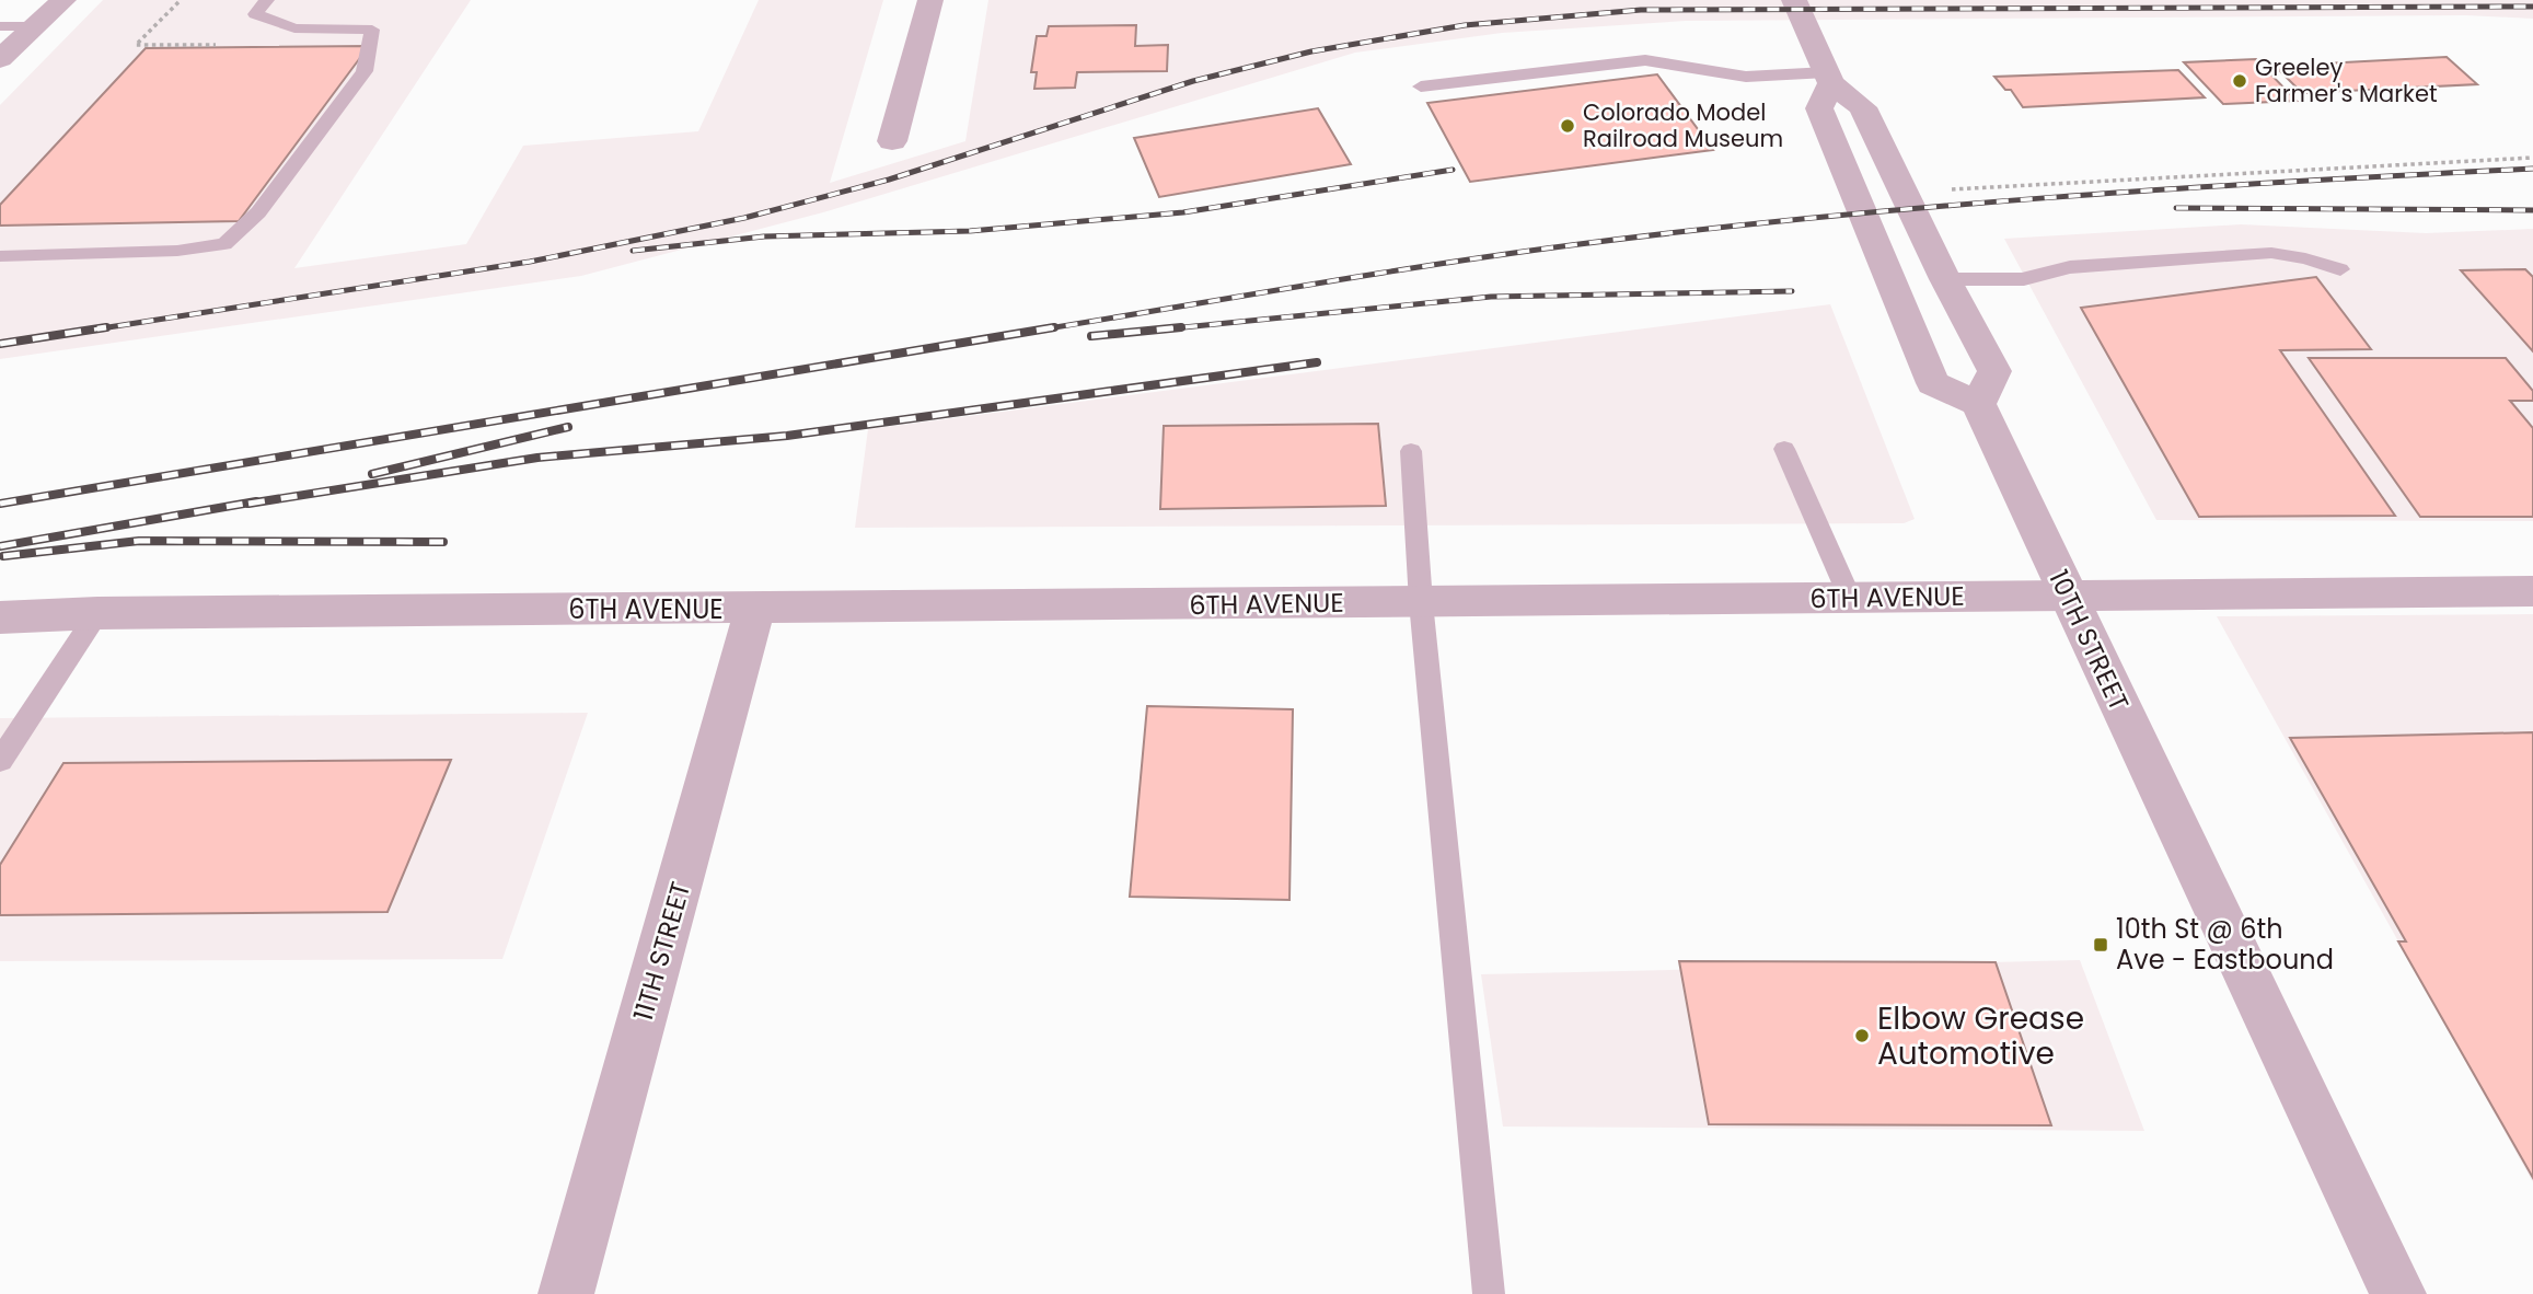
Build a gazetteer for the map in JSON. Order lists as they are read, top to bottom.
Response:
{
  "streets": {
    "street": ["6TH AVENUE", "10TH STREET", "11TH STREET"]
  },
  "crossings": [
    ["6TH AVENUE", "10TH STREET"],
    ["6TH AVENUE", "11TH STREET"]
  ],
  "places": {
    "other": ["Greeley Farmer's Market", "Colorado Model Railroad Museum", "Elbow Grease Automotive"],
    "transit": ["10th St @ 6th Ave - Eastbound"]
  }
}
